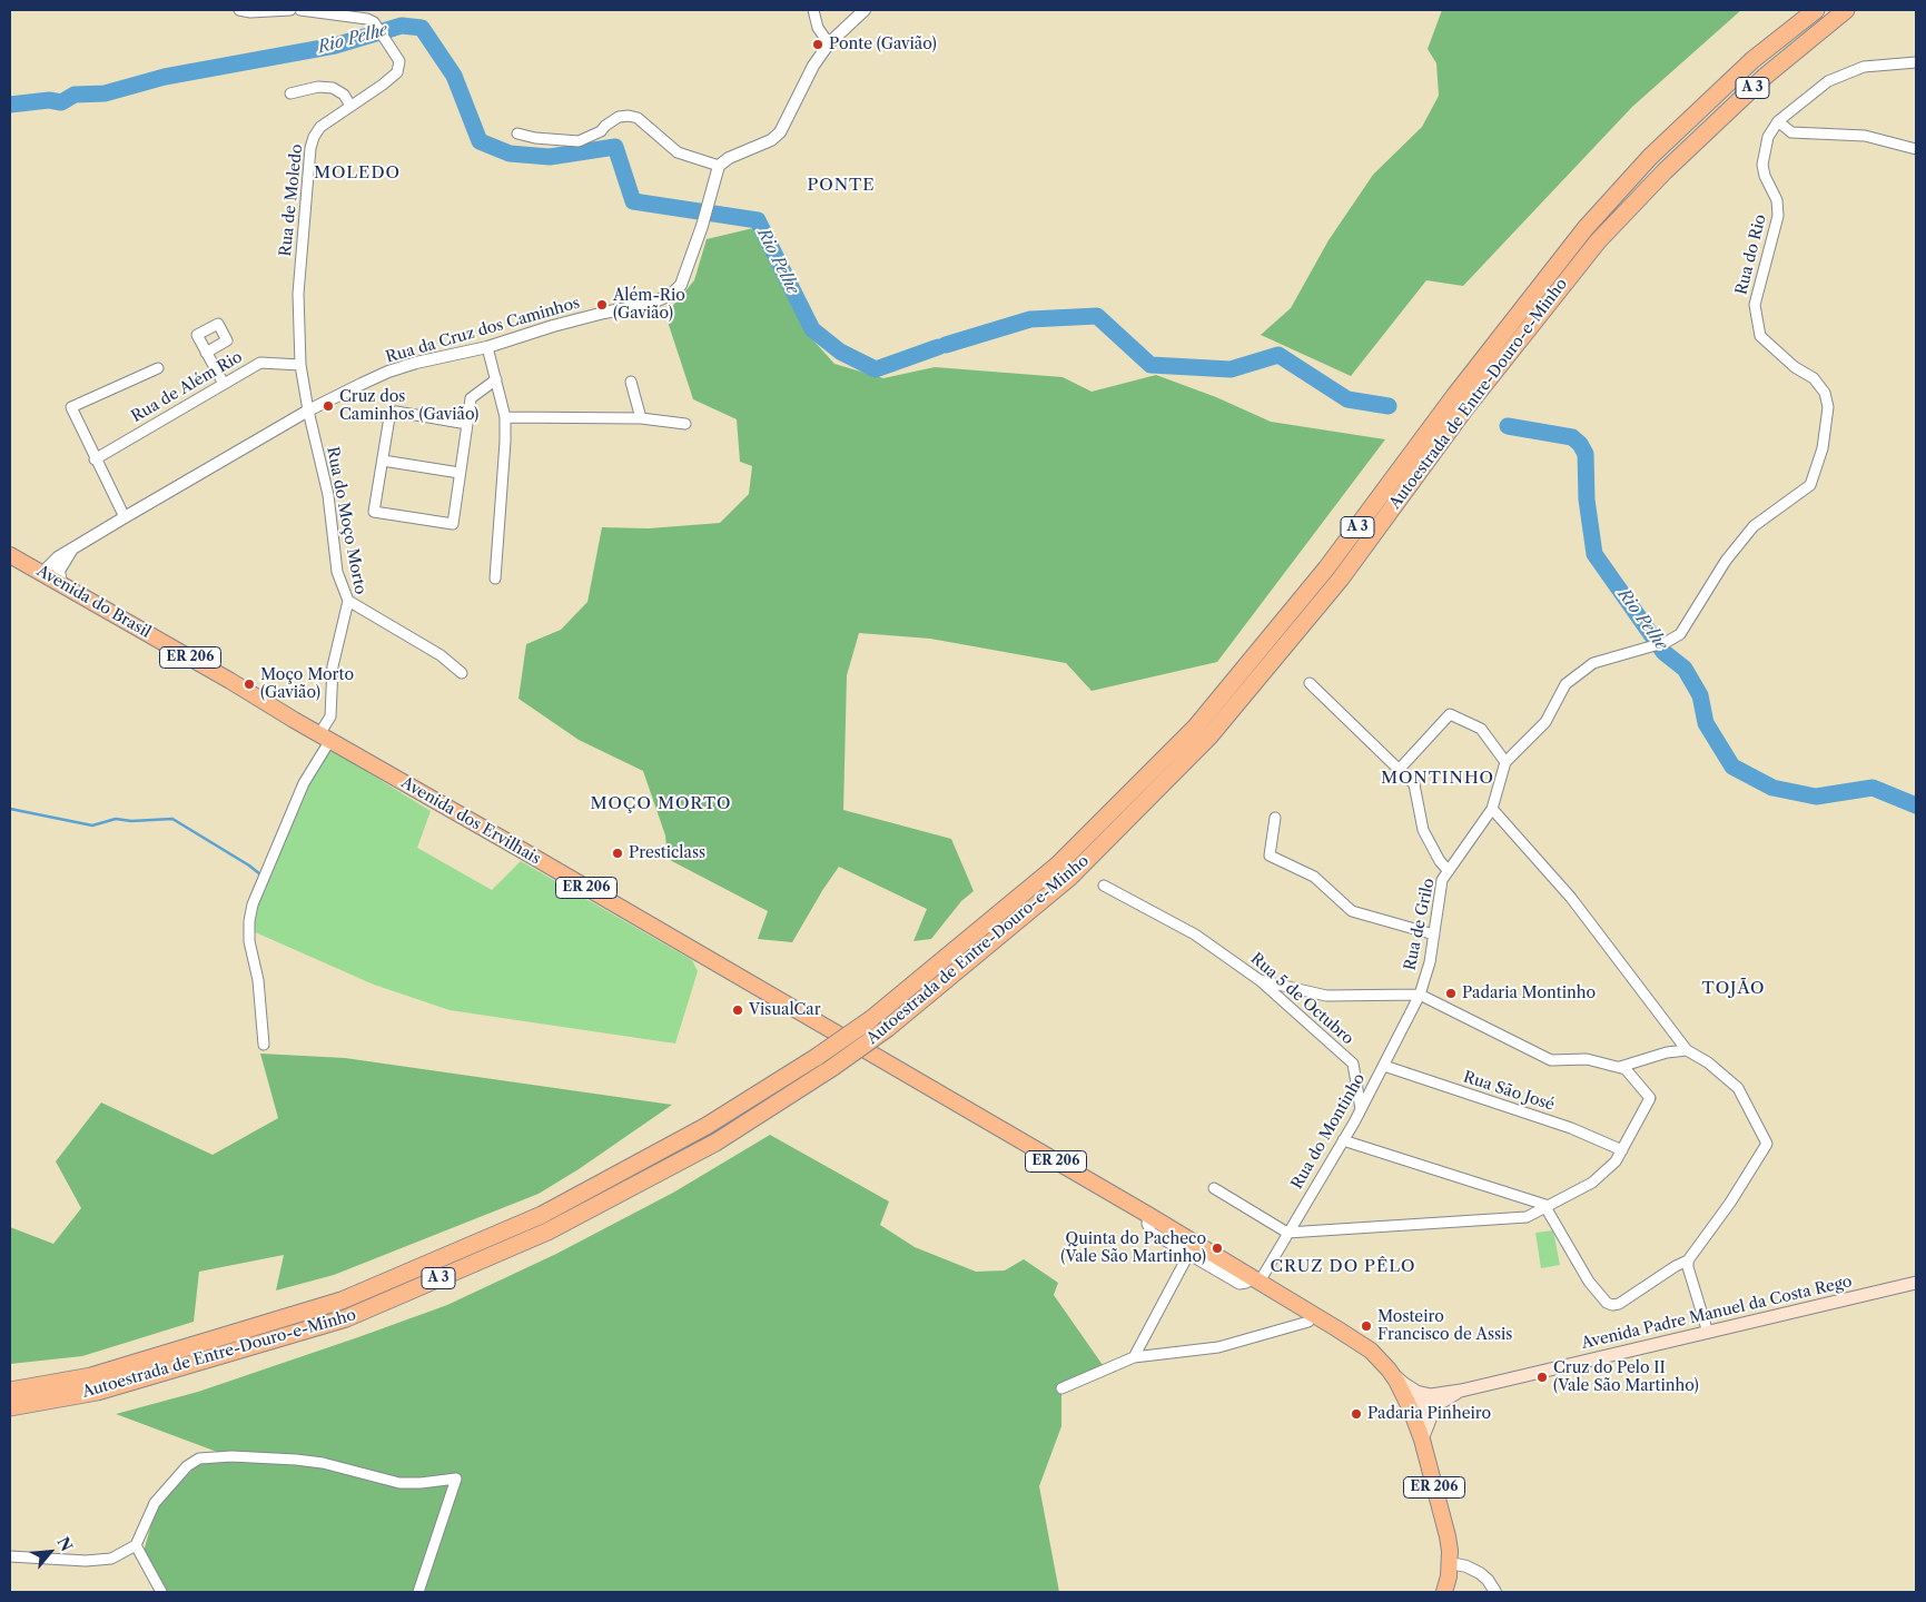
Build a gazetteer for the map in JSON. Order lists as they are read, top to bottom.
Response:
{
  "streets": {
    "highway": ["A 3", "Autoestrada de Entre-Douro-e-Minho"],
    "main road": [
      "Avenida do Brasil",
      "ER 206",
      "Avenida dos Ervilhais",
      "Avenida Padre Manuel da Costa Rego"
    ],
    "street": [
      "Rua de Moledo",
      "Rua do Rio",
      "Rua da Cruz dos Caminhos",
      "Rua de Além Rio",
      "Rua do Moço Morto",
      "Rua de Grilo",
      "Rua 5 de Octubro",
      "Rua São José",
      "Rua do Montinho"
    ]
  },
  "crossings": [
    ["Rua de Moledo", "Rua da Cruz dos Caminhos"],
    ["Rua de Moledo", "Rua de Além Rio"],
    ["Rua de Moledo", "Rua do Moço Morto"],
    ["Rua do Rio", "Rua de Grilo"],
    ["Rua da Cruz dos Caminhos", "Rua do Moço Morto"],
    ["Rua da Cruz dos Caminhos", "Avenida do Brasil"],
    ["Rua do Moço Morto", "Avenida do Brasil"],
    ["Rua do Moço Morto", "Avenida dos Ervilhais"],
    ["Avenida do Brasil", "Avenida dos Ervilhais"],
    ["ER 206", "Avenida dos Ervilhais"],
    ["ER 206", "Rua do Montinho"],
    ["ER 206", "Avenida Padre Manuel da Costa Rego"],
    ["Rua de Grilo", "Rua do Montinho"],
    ["Rua 5 de Octubro", "Rua do Montinho"],
    ["Rua São José", "Rua do Montinho"]
  ],
  "districts": [
    "MOLEDO",
    "PONTE",
    "MONTINHO",
    "MOÇO MORTO",
    "TOJÃO",
    "CRUZ DO PÊLO"
  ],
  "water": ["Rio Pelhe"],
  "places": [
    "Ponte (Gavião)",
    "Além-Rio (Gavião)",
    "Cruz dos Caminhos (Gavião)",
    "Moço Morto (Gavião)",
    "Presticlass",
    "Padaria Montinho",
    "VisualCar",
    "Quinta do Pacheco (Vale São Martinho)",
    "Mosteiro Francisco de Assis",
    "Cruz do Pelo II (Vale São Martinho)",
    "Padaria Pinheiro"
  ],
  "north": "top right"
}
